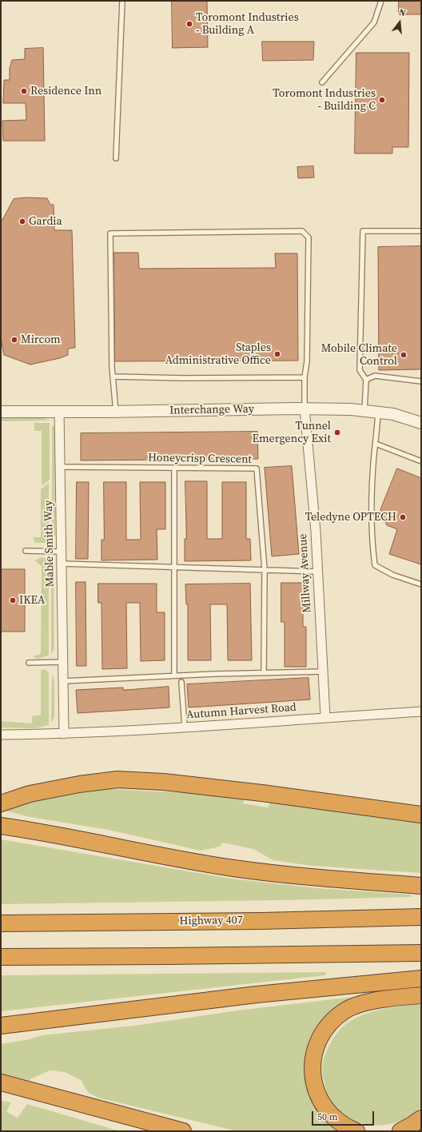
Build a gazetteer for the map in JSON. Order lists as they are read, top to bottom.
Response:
{
  "streets": {
    "highway": ["Highway 407"],
    "street": [
      "Interchange Way",
      "Mable Smith Way",
      "Millway Avenue",
      "Autumn Harvest Road"
    ],
    "lane": ["Honeycrisp Crescent"]
  },
  "crossings": [
    ["Interchange Way", "Mable Smith Way"],
    ["Interchange Way", "Millway Avenue"],
    ["Honeycrisp Crescent", "Mable Smith Way"],
    ["Mable Smith Way", "Autumn Harvest Road"],
    ["Millway Avenue", "Autumn Harvest Road"]
  ],
  "places": [
    "Toromont Industries - Building A",
    "Residence Inn",
    "Toromont Industries - Building C",
    "Gardia",
    "Mircom",
    "Staples Administrative Office",
    "Mobile Climate Control",
    "Tunnel Emergency Exit",
    "Teledyne OPTECH",
    "IKEA"
  ],
  "scale_bar": "50 m",
  "north": "top"
}
